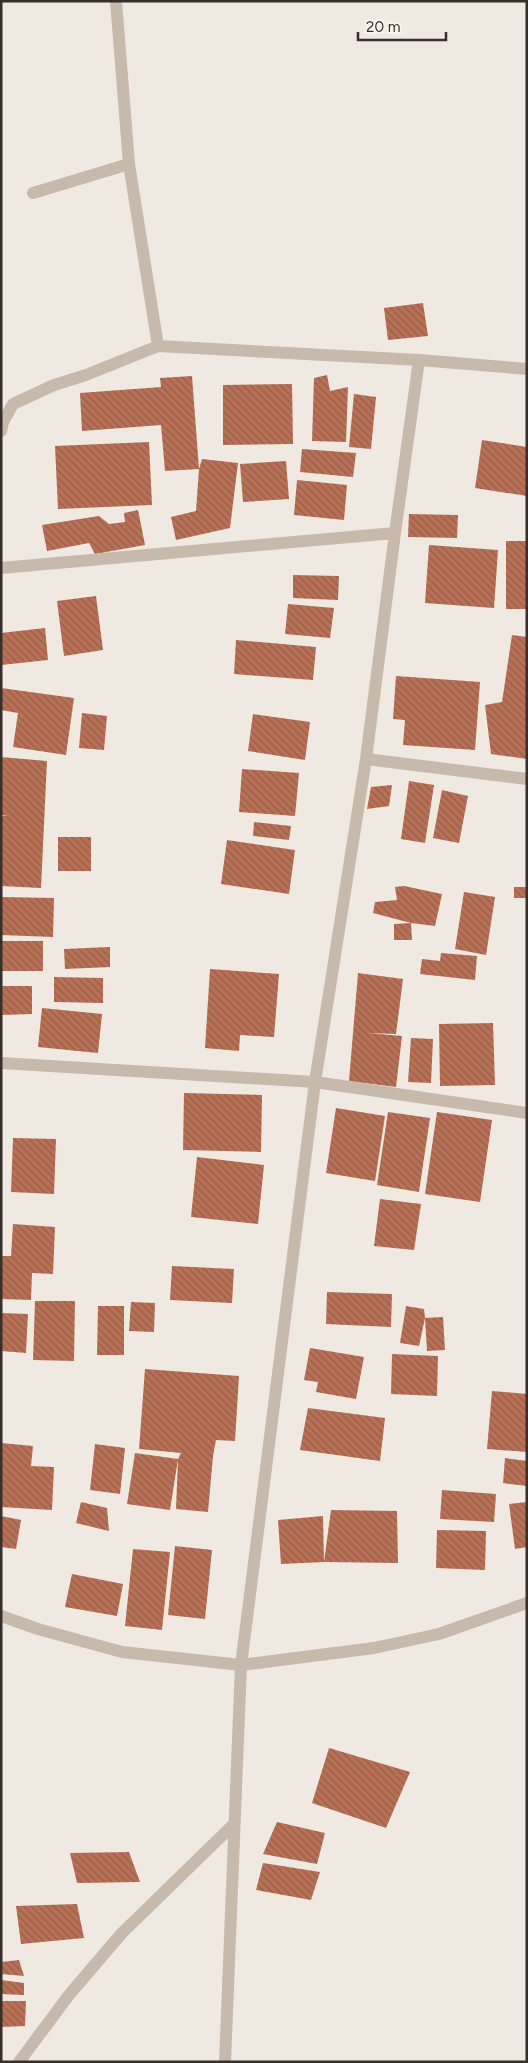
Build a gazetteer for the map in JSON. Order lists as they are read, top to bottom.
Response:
{
  "scale_bar": "20 m"
}
